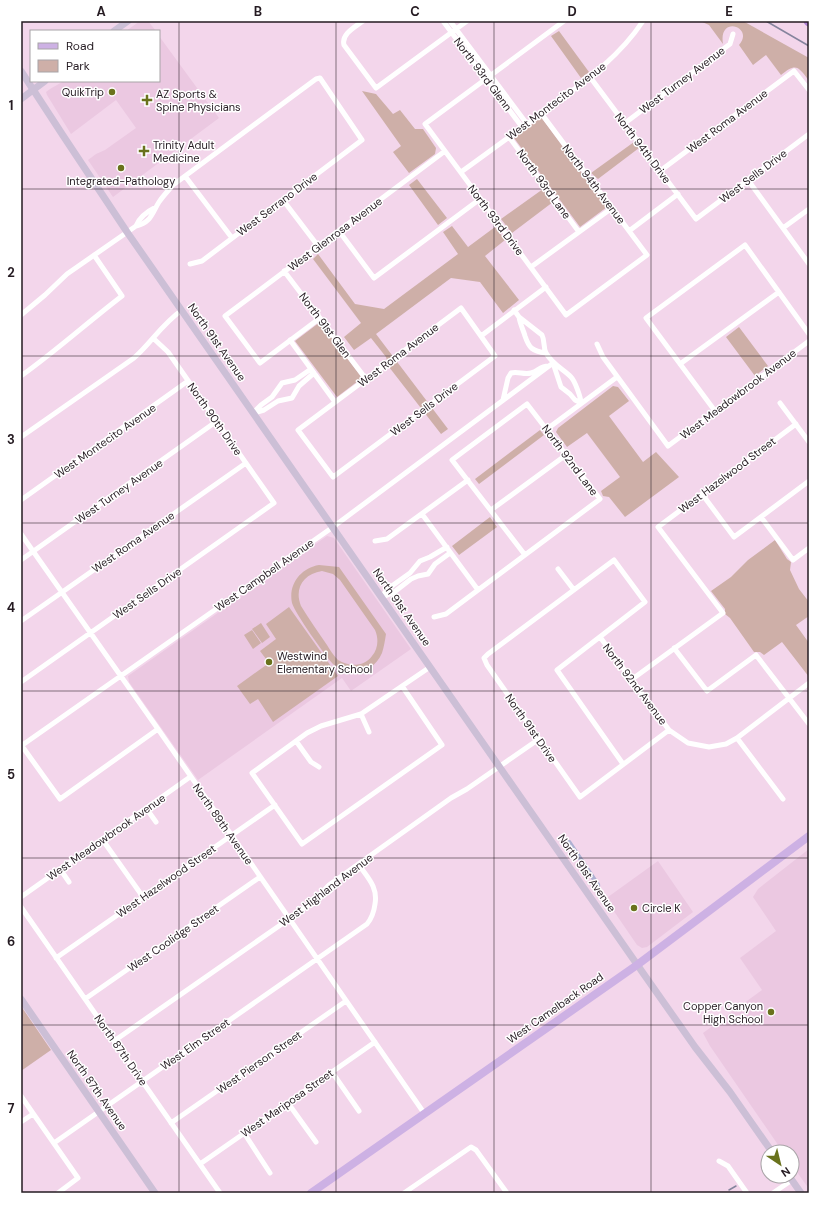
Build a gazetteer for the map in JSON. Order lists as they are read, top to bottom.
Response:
{
  "streets": {
    "main road": ["North 91st Avenue", "West Camelback Road", "North 87th Avenue"],
    "street": [
      "North 93rd Glenn",
      "West Turney Avenue",
      "West Montecito Avenue",
      "West Roma Avenue",
      "North 94th Drive",
      "West Sells Drive",
      "North 93rd Lane",
      "North 94th Avenue",
      "West Serrano Drive",
      "North 93rd Drive",
      "West Glenrosa Avenue",
      "North 91st Glen",
      "West Meadowbrook Avenue",
      "North 90th Drive",
      "North 92nd Lane",
      "West Hazelwood Street",
      "West Campbell Avenue",
      "North 92nd Avenue",
      "North 91st Drive",
      "North 89th Avenue",
      "West Highland Avenue",
      "West Coolidge Street",
      "West Elm Street",
      "North 87th Drive",
      "West Pierson Street",
      "West Mariposa Street"
    ]
  },
  "crossings": [
    ["North 93rd Glenn", "West Montecito Avenue"],
    ["North 93rd Glenn", "North 93rd Drive"],
    ["West Turney Avenue", "North 94th Drive"],
    ["West Turney Avenue", "North 90th Drive"],
    ["West Turney Avenue", "North 89th Avenue"],
    ["West Montecito Avenue", "North 94th Drive"],
    ["West Montecito Avenue", "North 93rd Lane"],
    ["West Montecito Avenue", "North 94th Avenue"],
    ["West Montecito Avenue", "North 93rd Drive"],
    ["West Montecito Avenue", "North 90th Drive"],
    ["West Roma Avenue", "North 94th Drive"],
    ["West Roma Avenue", "West Sells Drive"],
    ["West Roma Avenue", "North 91st Glen"],
    ["West Roma Avenue", "North 90th Drive"],
    ["West Roma Avenue", "North 89th Avenue"],
    ["North 94th Drive", "West Sells Drive"],
    ["West Sells Drive", "North 90th Drive"],
    ["West Sells Drive", "North 89th Avenue"],
    ["North 94th Avenue", "North 93rd Drive"],
    ["North 93rd Drive", "West Glenrosa Avenue"],
    ["West Glenrosa Avenue", "North 91st Glen"],
    ["North 91st Avenue", "West Campbell Avenue"],
    ["North 91st Avenue", "West Highland Avenue"],
    ["North 91st Avenue", "West Camelback Road"],
    ["West Meadowbrook Avenue", "North 89th Avenue"],
    ["West Hazelwood Street", "North 89th Avenue"],
    ["West Hazelwood Street", "North 87th Drive"],
    ["West Campbell Avenue", "North 89th Avenue"],
    ["North 91st Drive", "West Highland Avenue"],
    ["North 89th Avenue", "West Highland Avenue"],
    ["North 89th Avenue", "West Coolidge Street"],
    ["North 89th Avenue", "West Camelback Road"],
    ["North 89th Avenue", "West Elm Street"],
    ["North 89th Avenue", "West Pierson Street"],
    ["North 89th Avenue", "West Mariposa Street"],
    ["West Highland Avenue", "West Elm Street"],
    ["West Highland Avenue", "North 87th Drive"],
    ["West Coolidge Street", "North 87th Drive"],
    ["West Elm Street", "North 87th Drive"],
    ["West Elm Street", "North 87th Avenue"],
    ["North 87th Drive", "West Pierson Street"],
    ["North 87th Drive", "West Mariposa Street"]
  ],
  "places": {
    "other": [
      "QuikTrip",
      "Integrated-Pathology",
      "Westwind Elementary School",
      "Circle K",
      "Copper Canyon High School"
    ],
    "health": ["AZ Sports & Spine Physicians", "Trinity Adult Medicine"]
  },
  "legend": ["Road", "Park"],
  "north": "bottom right",
  "grid": {
    "columns": [
      "A",
      "B",
      "C",
      "D",
      "E"
    ],
    "rows": [
      "1",
      "2",
      "3",
      "4",
      "5",
      "6",
      "7"
    ]
  }
}
